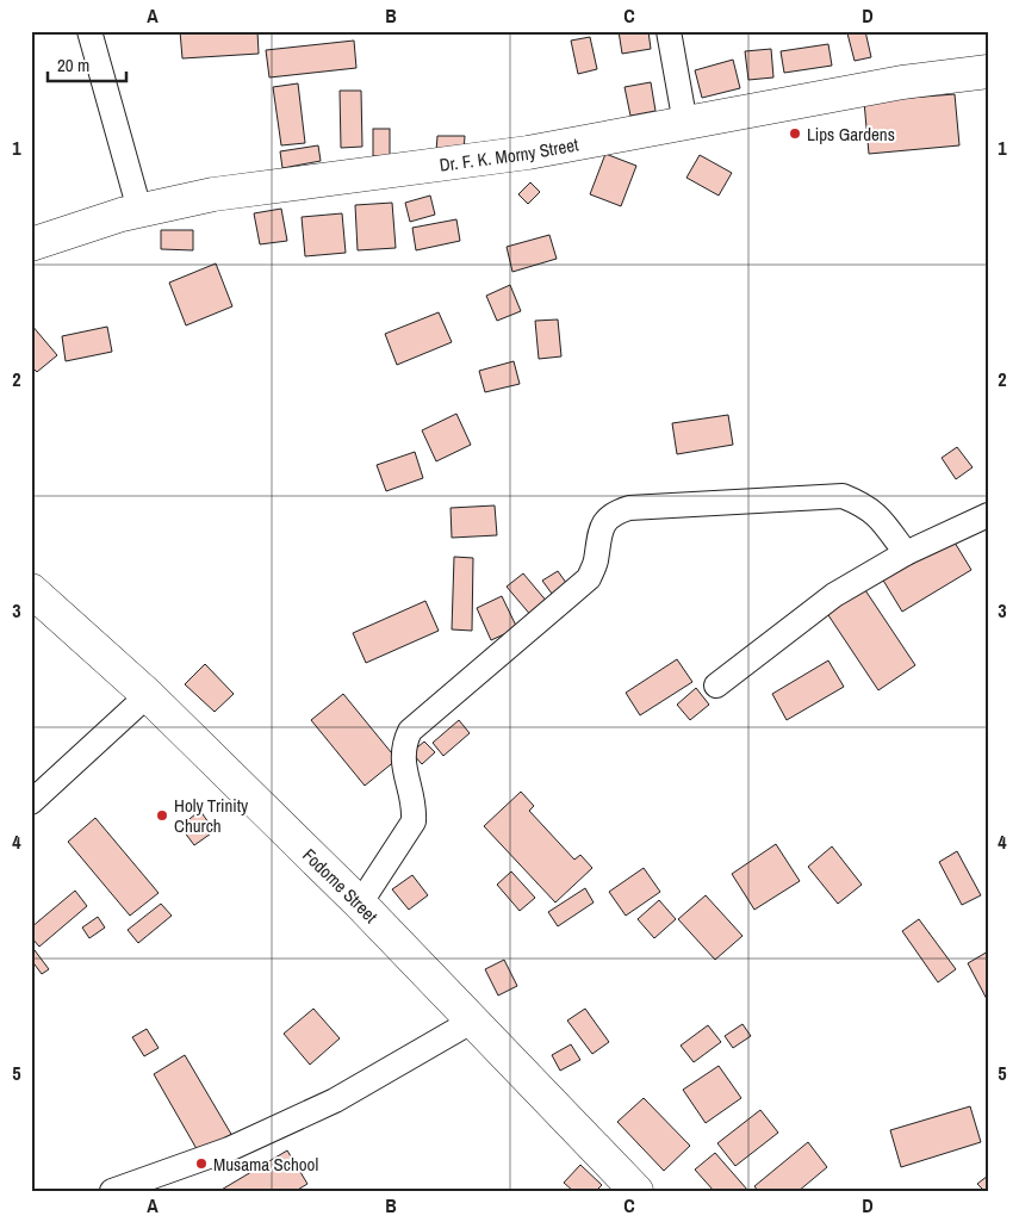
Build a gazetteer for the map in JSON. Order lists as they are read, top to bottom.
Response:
{
  "streets": {
    "street": ["Dr. F. K. Morny Street", "Fodome Street"]
  },
  "places": ["Lips Gardens", "Holy Trinity Church", "Musama School"],
  "scale_bar": "20 m",
  "grid": {
    "columns": [
      "A",
      "B",
      "C",
      "D"
    ],
    "rows": [
      "1",
      "2",
      "3",
      "4",
      "5"
    ]
  }
}
